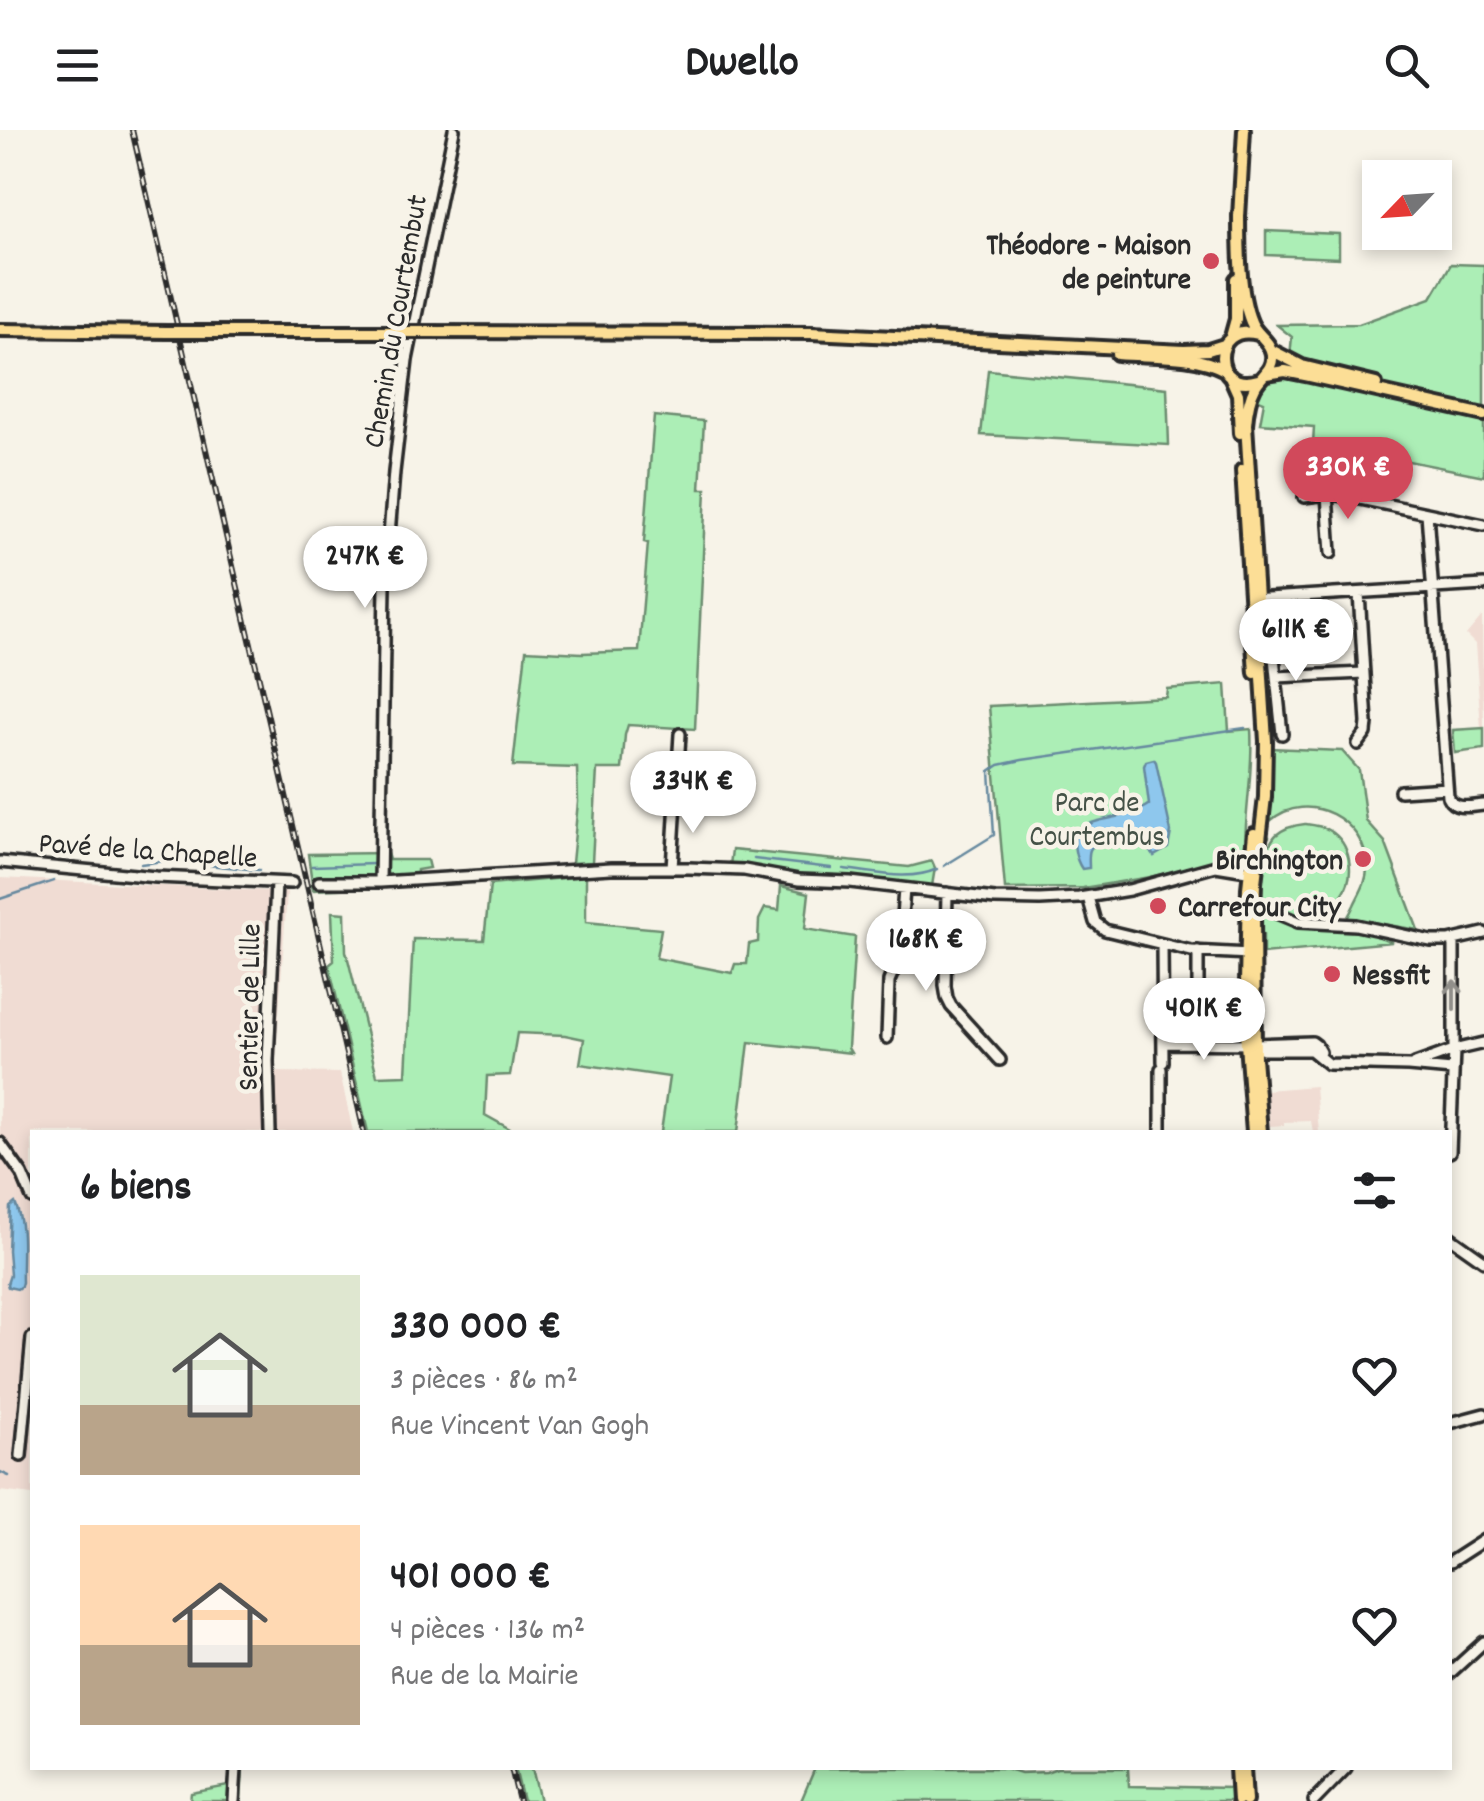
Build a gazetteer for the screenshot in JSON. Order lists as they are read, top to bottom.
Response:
{
  "streets": {
    "street": ["Chemin du Courtembut", "Pavé de la Chapelle", "Sentier de Lille"]
  },
  "crossings": [
    ["Pavé de la Chapelle", "Sentier de Lille"]
  ],
  "parks": ["Parc de Courtembus"],
  "places": [
    "Théodore - Maison de peinture",
    "Birchington",
    "Carrefour City",
    "Nessfit"
  ],
  "north": "bottom left",
  "page": {
    "header": "Dwello",
    "price": [
      "330K €",
      "247K €",
      "611K €",
      "334K €",
      "168K €",
      "401K €"
    ],
    "heading": "6 biens",
    "list": [
      {
        "name": "330 000 €",
        "note": "3 pièces · 86 m² · Rue Vincent Van Gogh"
      },
      {
        "name": "401 000 €",
        "note": "4 pièces · 136 m² · Rue de la Mairie"
      }
    ]
  }
}
